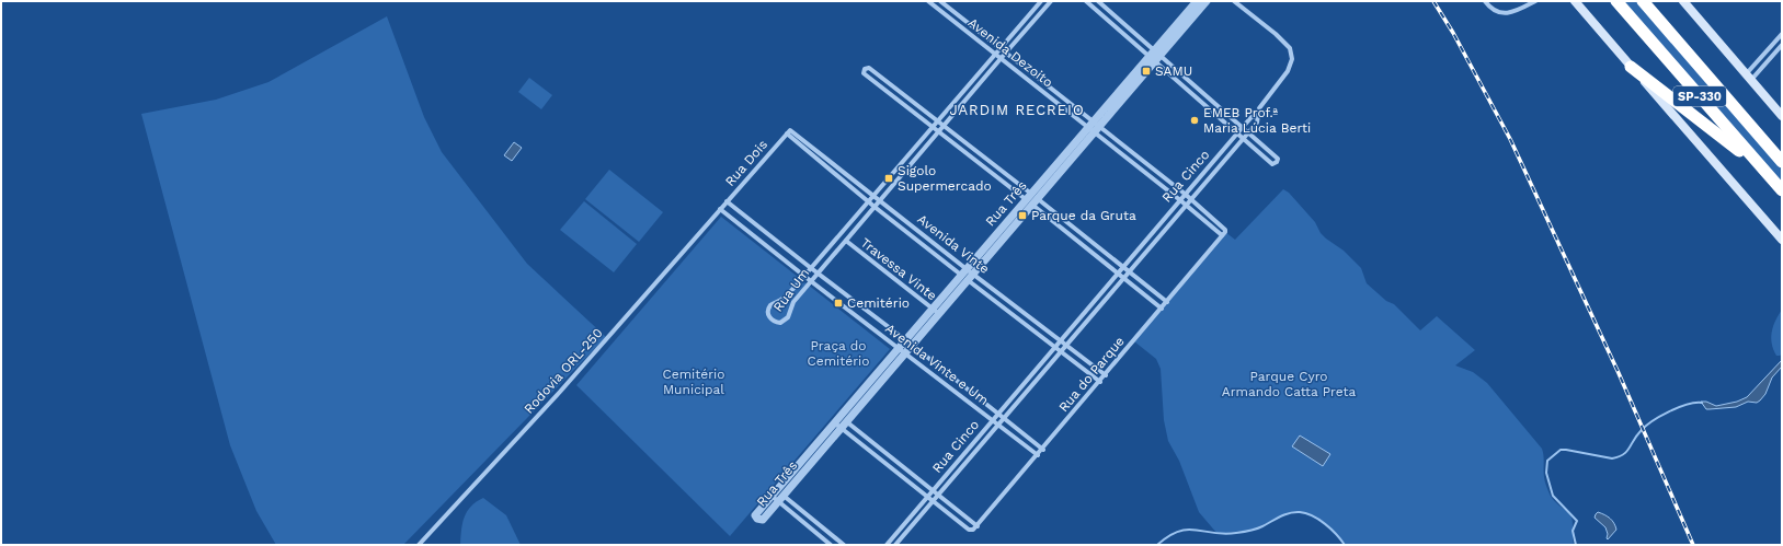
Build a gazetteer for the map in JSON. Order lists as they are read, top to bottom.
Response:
{
  "streets": {
    "highway": ["SP-330"],
    "street": [
      "Avenida Dezoito",
      "Rua Dois",
      "Rua Cinco",
      "Rua Três",
      "Avenida Vinte",
      "Travessa Vinte",
      "Rua Um",
      "Avenida Vinte e Um",
      "Rodovia ORL-250",
      "Rua do Parque"
    ]
  },
  "crossings": [
    ["Avenida Dezoito", "Rua Cinco"],
    ["Avenida Dezoito", "Rua Três"],
    ["Avenida Dezoito", "Rua Um"],
    ["Avenida Dezoito", "Rua do Parque"],
    ["Rua Dois", "Avenida Vinte"],
    ["Rua Dois", "Avenida Vinte e Um"],
    ["Rua Dois", "Rodovia ORL-250"],
    ["Rua Cinco", "Avenida Vinte"],
    ["Rua Cinco", "Avenida Vinte e Um"],
    ["Rua Cinco", "Rua do Parque"],
    ["Rua Três", "Avenida Vinte"],
    ["Rua Três", "Travessa Vinte"],
    ["Rua Três", "Avenida Vinte e Um"],
    ["Avenida Vinte", "Rua Um"],
    ["Avenida Vinte", "Rua do Parque"],
    ["Travessa Vinte", "Rua Um"],
    ["Rua Um", "Avenida Vinte e Um"],
    ["Avenida Vinte e Um", "Rodovia ORL-250"],
    ["Avenida Vinte e Um", "Rua do Parque"]
  ],
  "districts": ["JARDIM RECREIO"],
  "parks": ["Praça do Cemitério", "Cemitério Municipal", "Parque Cyro Armando Catta Preta"],
  "places": {
    "transit": [
      "SAMU",
      "Sigolo Supermercado",
      "Parque da Gruta",
      "Cemitério"
    ],
    "other": ["EMEB Prof.ª Maria Lúcia Berti"]
  }
}
